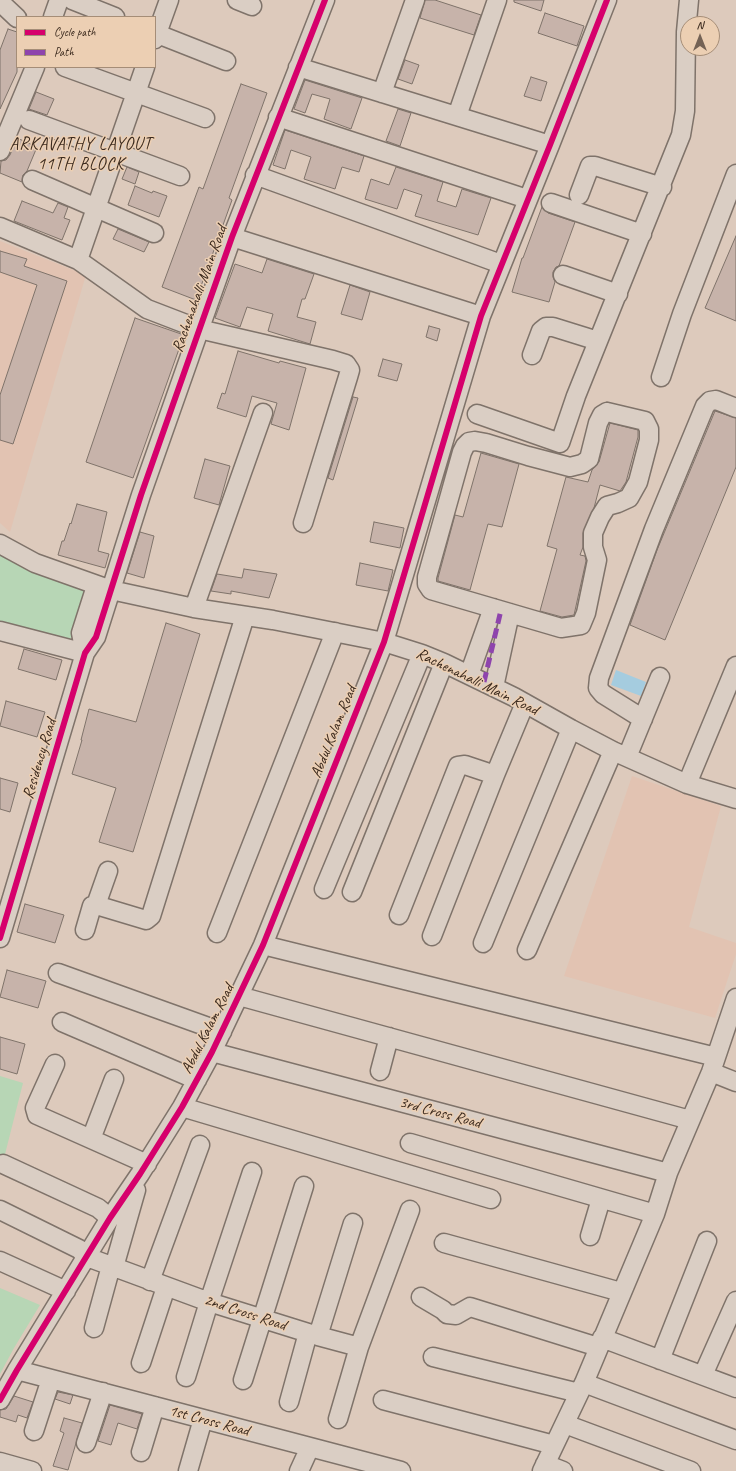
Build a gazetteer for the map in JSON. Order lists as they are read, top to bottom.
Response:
{
  "streets": {
    "street": [
      "Rachenahalli Main Road",
      "Abdul Kalam Road",
      "Residency Road",
      "3rd Cross Road",
      "2nd Cross Road",
      "1st Cross Road"
    ]
  },
  "crossings": [
    ["Rachenahalli Main Road", "Abdul Kalam Road"],
    ["Rachenahalli Main Road", "Residency Road"],
    ["Abdul Kalam Road", "3rd Cross Road"],
    ["Abdul Kalam Road", "2nd Cross Road"],
    ["Abdul Kalam Road", "1st Cross Road"]
  ],
  "districts": ["ARKAVATHY LAYOUT 11TH BLOCK"],
  "legend": ["Cycle path", "Path"],
  "north": "top"
}
